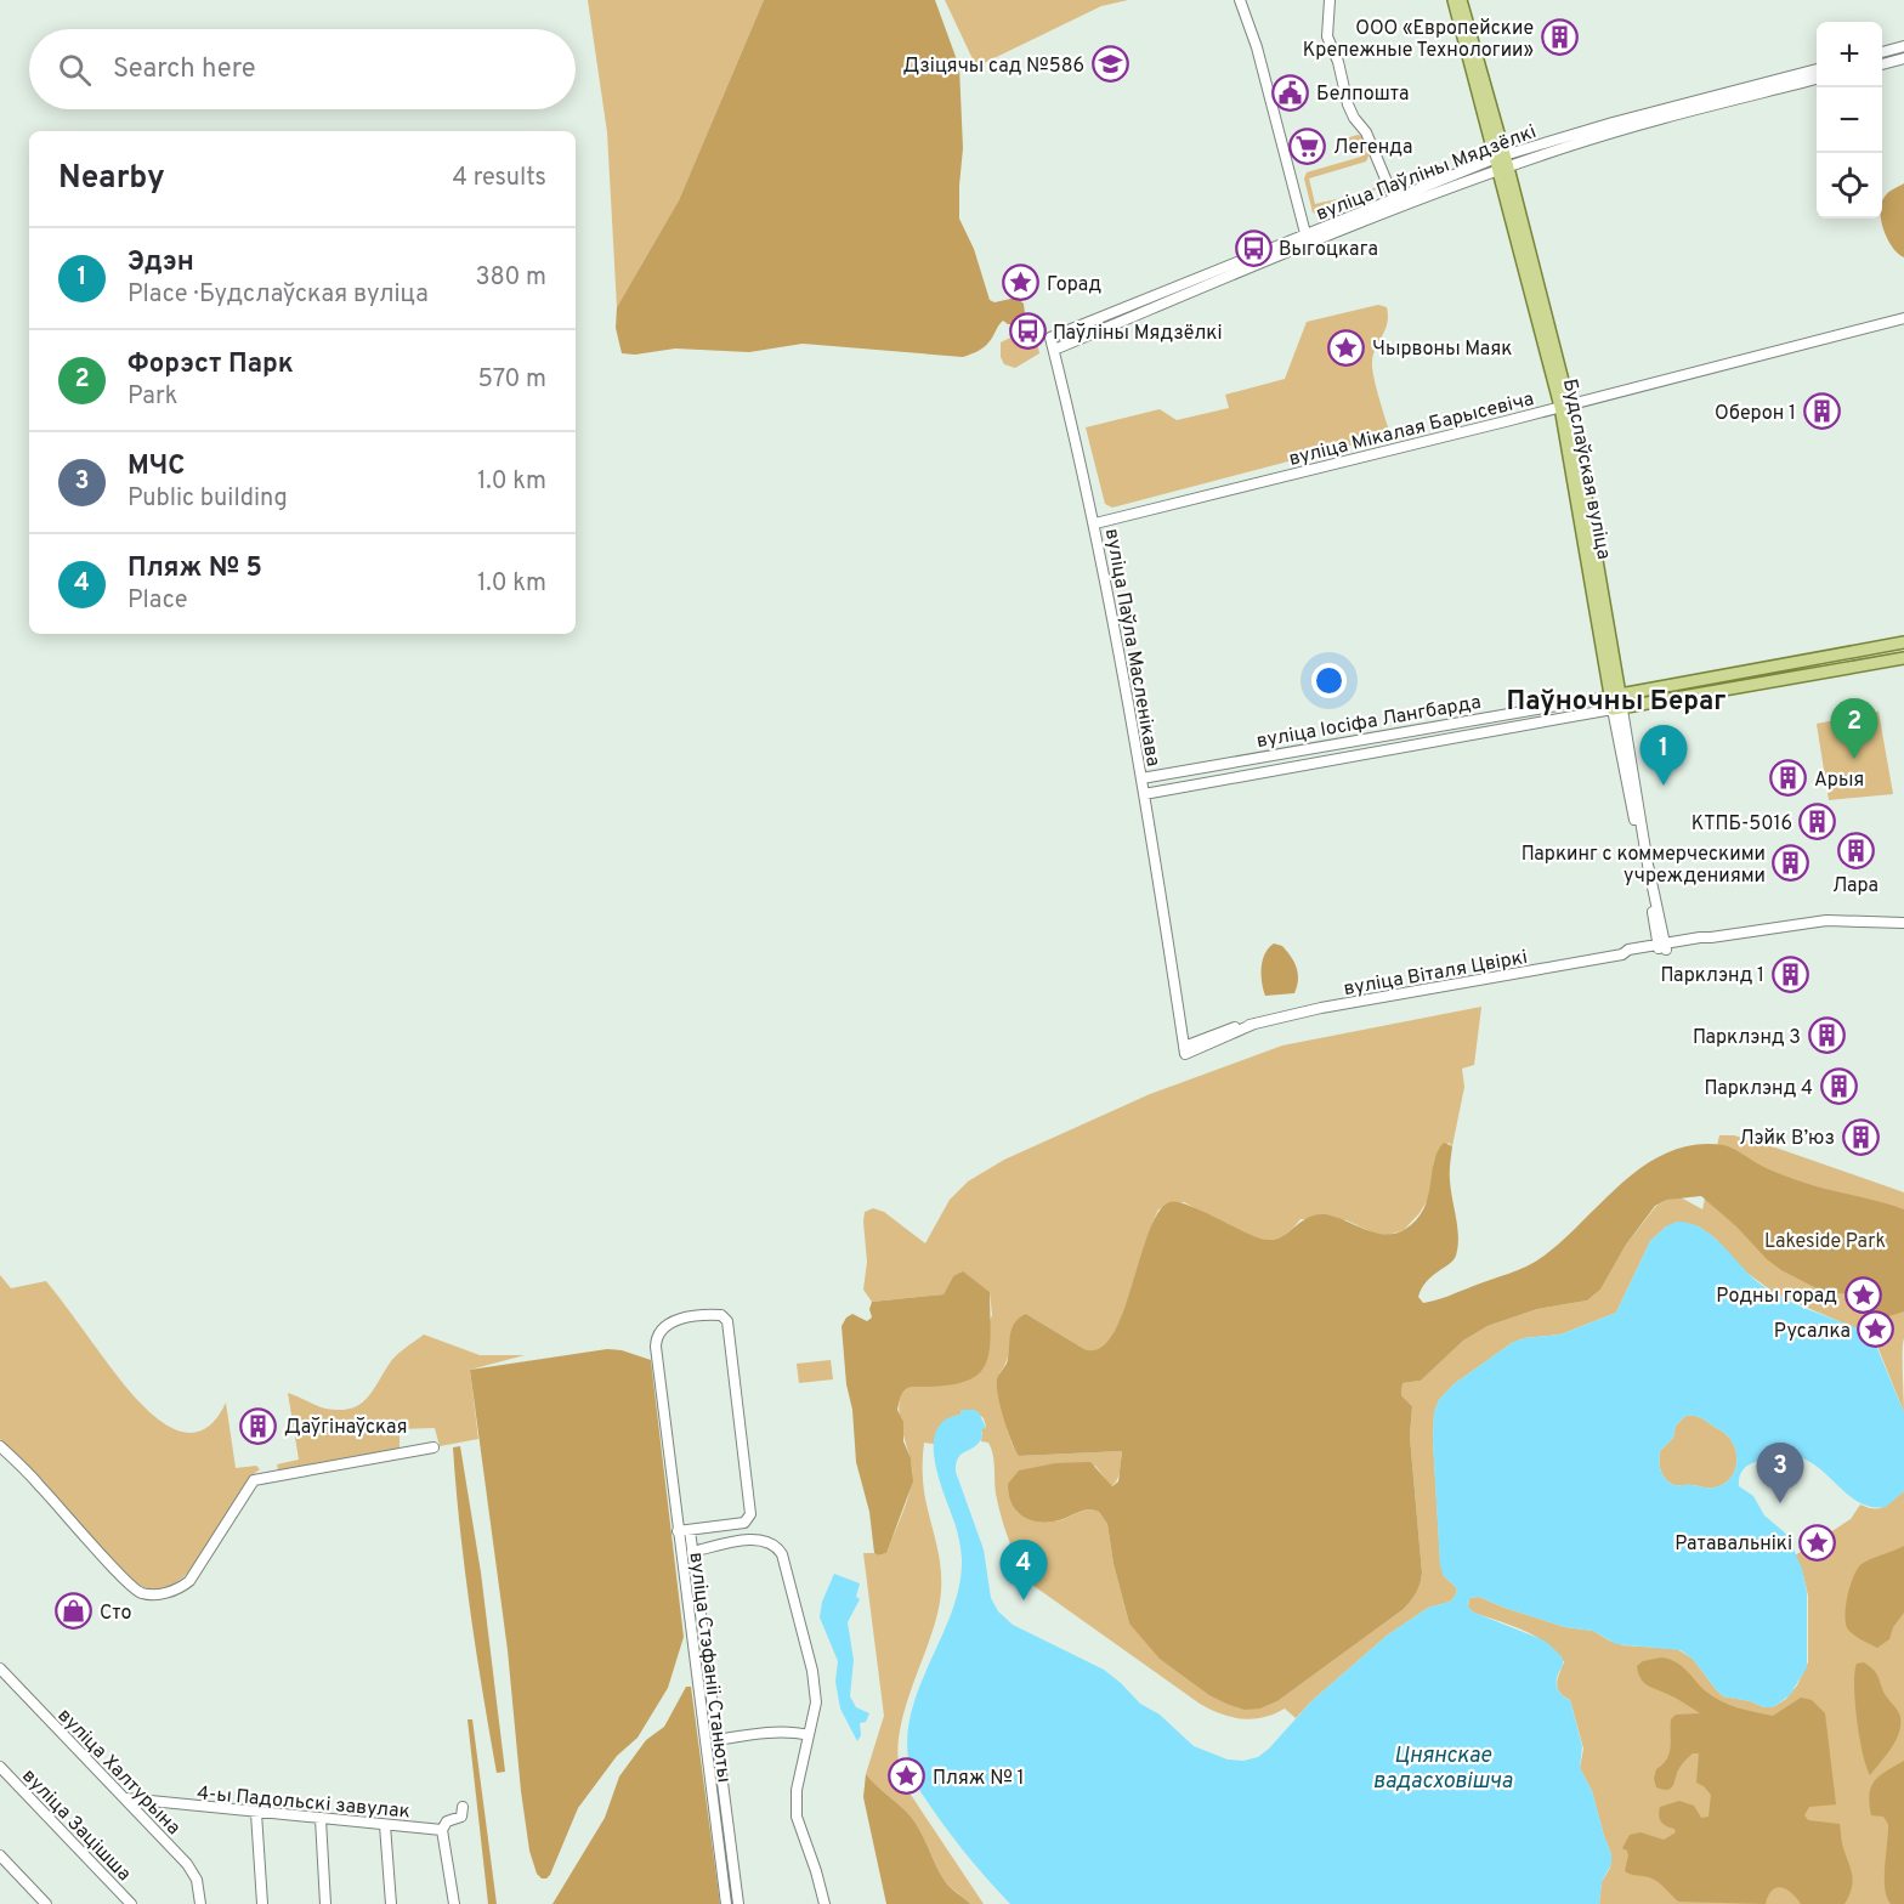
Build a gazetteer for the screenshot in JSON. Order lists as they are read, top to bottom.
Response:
{
  "streets": {
    "main road": ["Будслаўская вуліца", "вуліца Іосіфа Лангбарда"],
    "street": [
      "вуліца Паўліны Мядзёлкі",
      "вуліца Мікалая Барысевіча",
      "вуліца Паўла Масленікава",
      "вуліца Віталя Цвіркі",
      "вуліца Стэфаніі Станюты",
      "вуліца Халтурына",
      "4-ы Падольскі завулак",
      "вуліца Зацішша"
    ]
  },
  "crossings": [
    ["вуліца Паўліны Мядзёлкі", "Будслаўская вуліца"],
    ["вуліца Паўліны Мядзёлкі", "вуліца Паўла Масленікава"],
    ["вуліца Мікалая Барысевіча", "Будслаўская вуліца"],
    ["вуліца Мікалая Барысевіча", "вуліца Паўла Масленікава"],
    ["Будслаўская вуліца", "вуліца Іосіфа Лангбарда"],
    ["Будслаўская вуліца", "вуліца Віталя Цвіркі"],
    ["вуліца Паўла Масленікава", "вуліца Іосіфа Лангбарда"],
    ["вуліца Паўла Масленікава", "вуліца Віталя Цвіркі"],
    ["вуліца Халтурына", "4-ы Падольскі завулак"]
  ],
  "districts": ["Паўночны Бераг"],
  "water": ["Цнянскае вадасховішча"],
  "parks": ["Lakeside Park"],
  "places": {
    "building": [
      "ООО «Европейские Крепежные Технологии»",
      "Оберон 1",
      "Арыя",
      "КТПБ-5016",
      "Лара",
      "Паркинг с коммерческими учреждениями",
      "Парклэнд 1",
      "Парклэнд 3",
      "Парклэнд 4",
      "Лэйк В’юз",
      "Даўгінаўская"
    ],
    "school or university": ["Дзіцячы сад №586"],
    "public building": ["Белпошта"],
    "supermarket": ["Легенда"],
    "bus stop": ["Выгоцкага", "Паўліны Мядзёлкі"],
    "place": [
      "Горад",
      "Чырвоны Маяк",
      "Родны горад",
      "Русалка",
      "Ратавальнікі",
      "Пляж № 1"
    ],
    "shop": ["Сто"]
  },
  "page": {
    "map_buttons": ["+", "−"],
    "search": "Search here",
    "heading": ["Nearby", "4 results"],
    "list": [
      {
        "mark": "1",
        "name": "Эдэн",
        "note": "Place · Будслаўская вуліца",
        "value": "380 m"
      },
      {
        "mark": "2",
        "name": "Форэст Парк",
        "note": "Park",
        "value": "570 m"
      },
      {
        "mark": "3",
        "name": "МЧС",
        "note": "Public building",
        "value": "1.0 km"
      },
      {
        "mark": "4",
        "name": "Пляж № 5",
        "note": "Place",
        "value": "1.0 km"
      }
    ],
    "pins": [
      "2",
      "1",
      "3",
      "4"
    ]
  }
}
